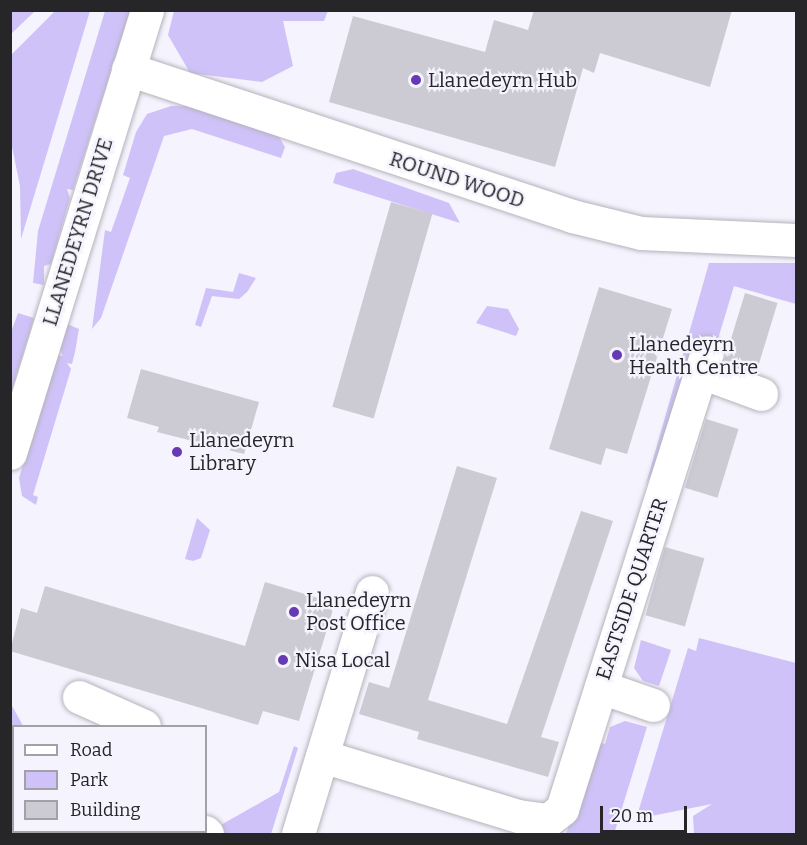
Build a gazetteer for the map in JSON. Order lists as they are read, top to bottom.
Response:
{
  "streets": {
    "street": ["ROUND WOOD", "LLANEDEYRN DRIVE", "EASTSIDE QUARTER"]
  },
  "crossings": [
    ["ROUND WOOD", "LLANEDEYRN DRIVE"]
  ],
  "places": [
    "Llanedeyrn Hub",
    "Llanedeyrn Health Centre",
    "Llanedeyrn Library",
    "Llanedeyrn Post Office",
    "Nisa Local"
  ],
  "legend": ["Road", "Park", "Building"],
  "scale_bar": "20 m"
}
